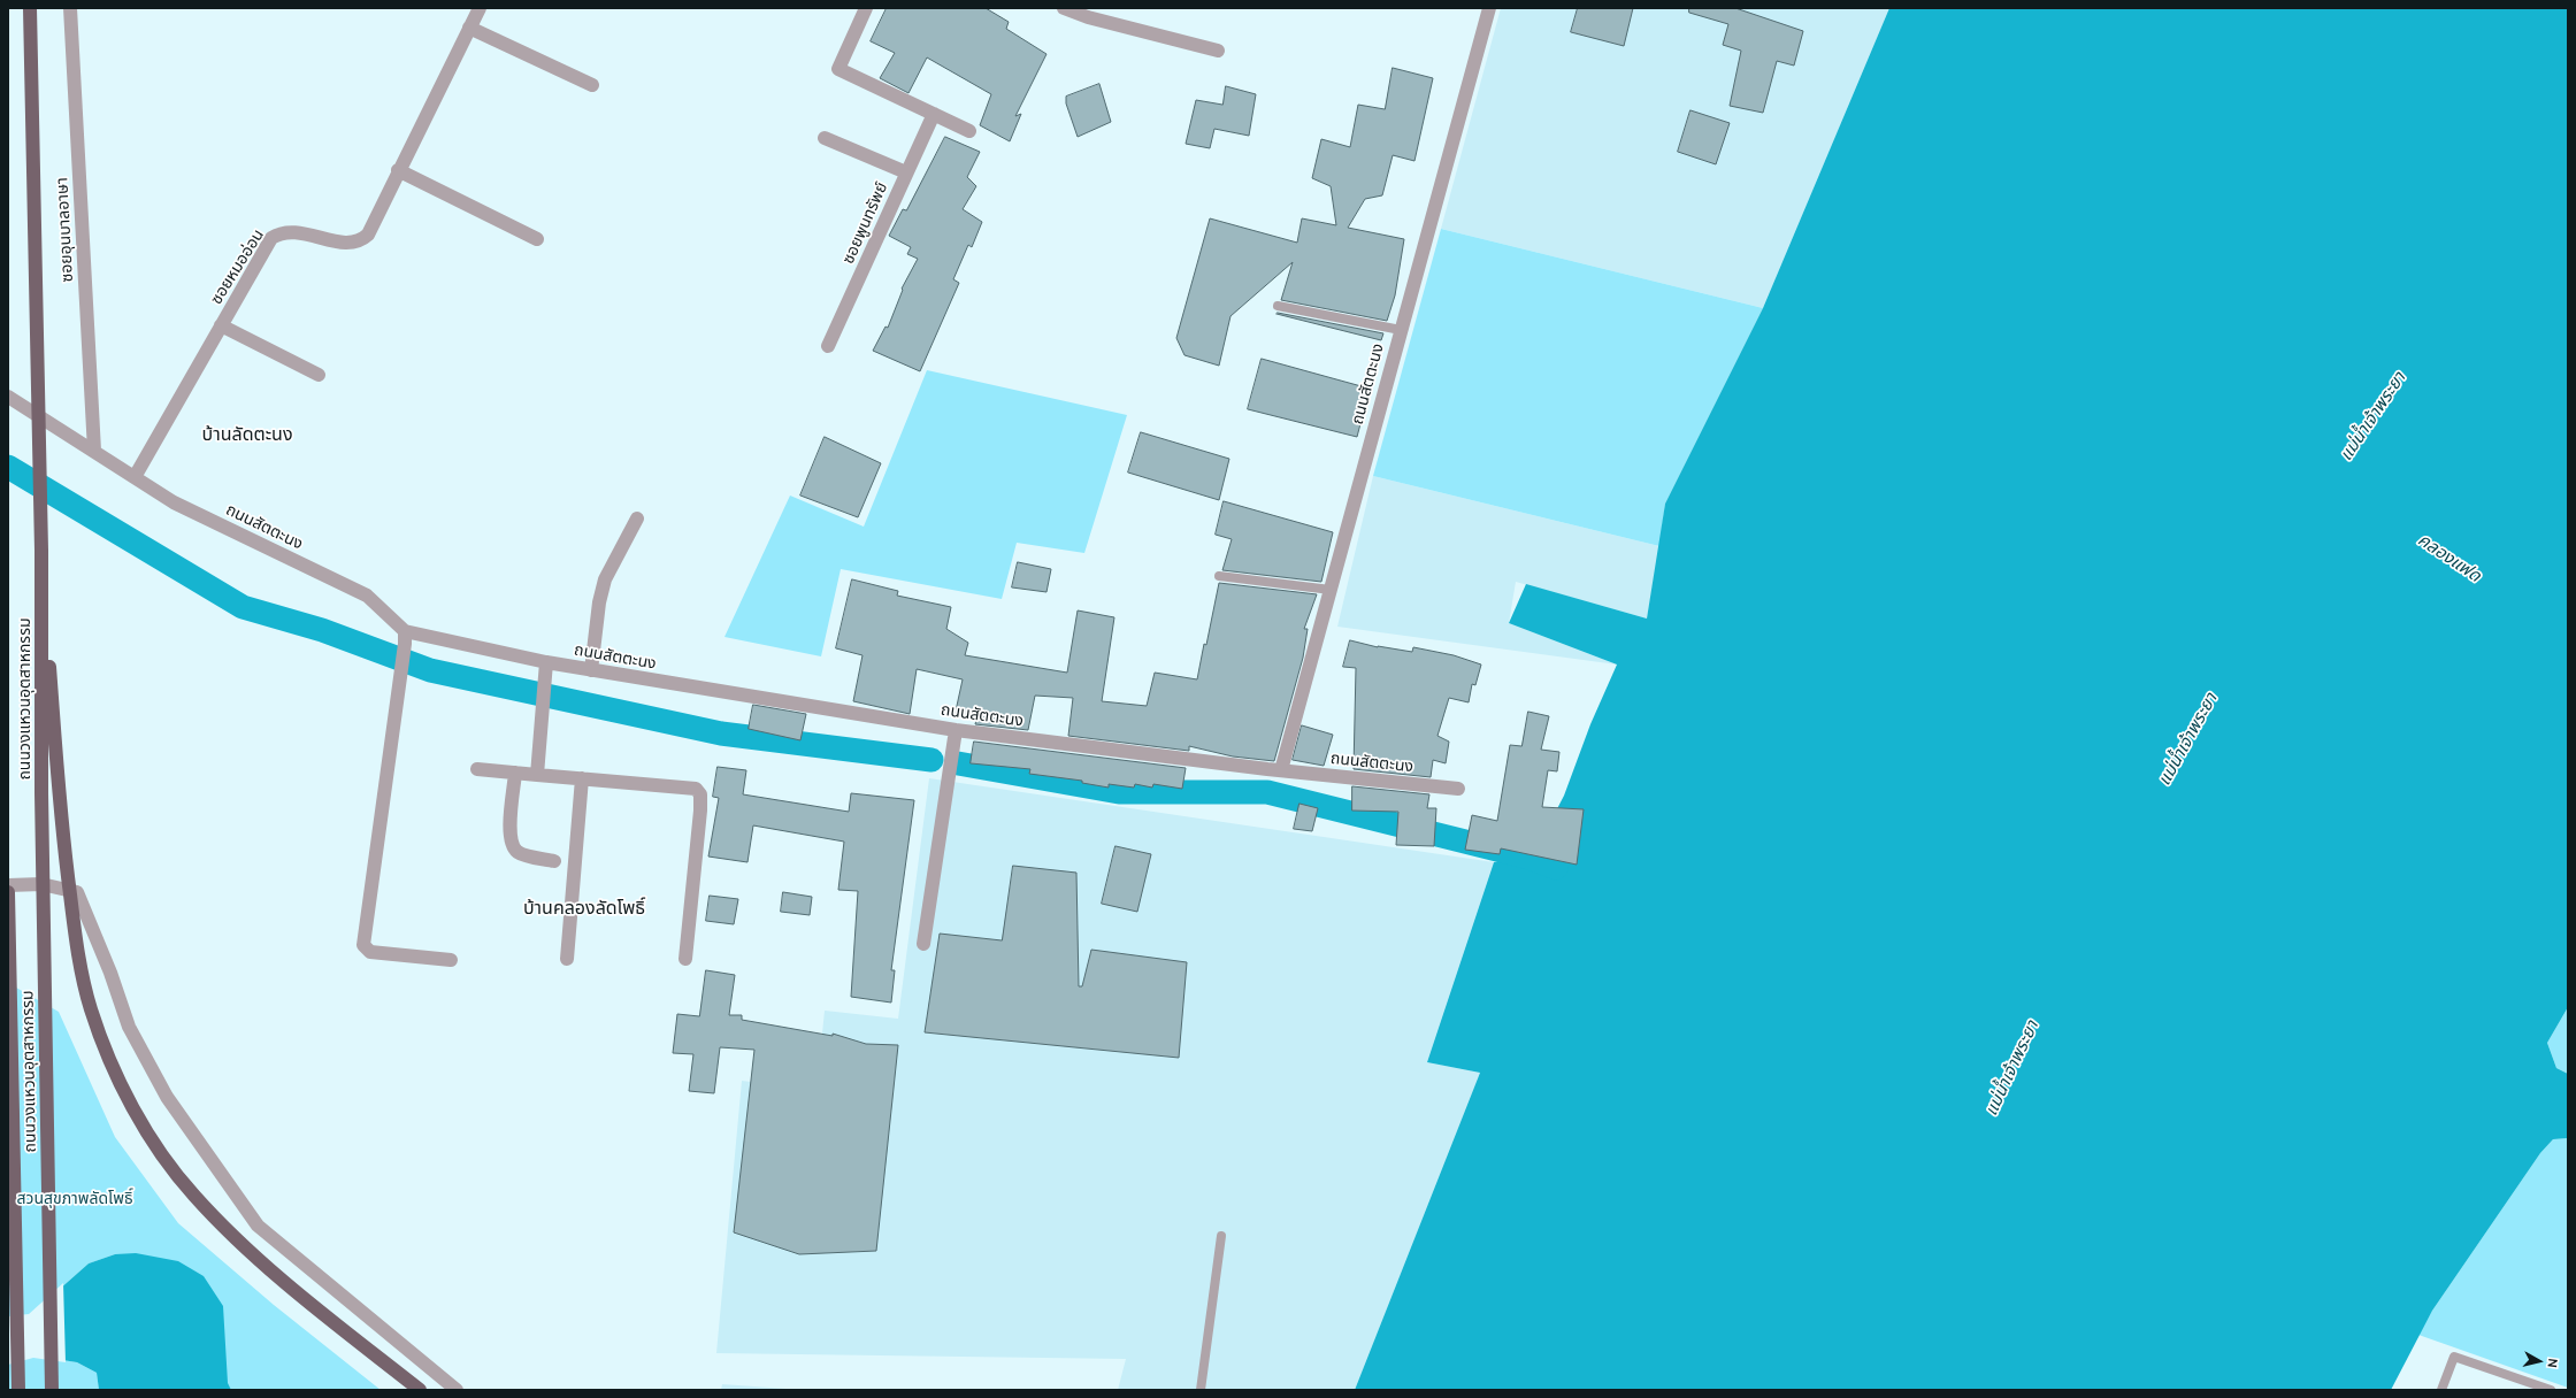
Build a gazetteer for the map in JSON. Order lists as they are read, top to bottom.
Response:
{
  "streets": {
    "main road": ["ถนนวงแหวนอุตสาหกรรม"],
    "street": [
      "ซอยพูนทรัพย์",
      "ซอยอุนบาลอาษา",
      "ซอยหมออ่อน",
      "ถนนสัตตะนง"
    ]
  },
  "crossings": [
    ["ซอยอุนบาลอาษา", "ถนนสัตตะนง"],
    ["ซอยหมออ่อน", "ถนนสัตตะนง"]
  ],
  "districts": ["บ้านลัดตะนง", "บ้านคลองลัดโพธิ์"],
  "water": ["แม่น้ำเจ้าพระยา", "คลองแฟด"],
  "parks": ["สวนสุขภาพลัดโพธิ์"],
  "north": "right"
}
